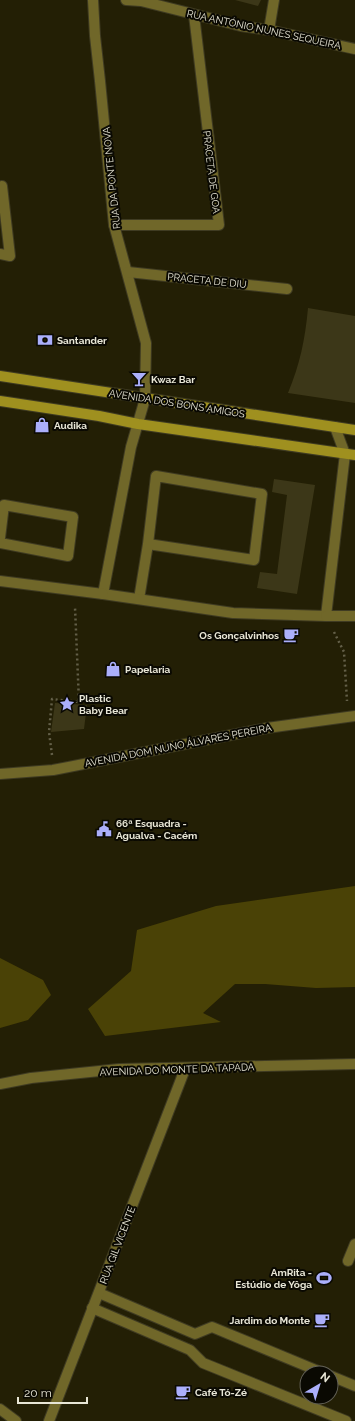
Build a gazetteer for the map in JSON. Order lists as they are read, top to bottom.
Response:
{
  "streets": {
    "main road": ["AVENIDA DOS BONS AMIGOS"],
    "street": [
      "RUA ANTÓNIO NUNES SEQUEIRA",
      "PRACETA DE GOA",
      "RUA DA PONTE NOVA",
      "PRACETA DE DIU",
      "AVENIDA DOM NUNO ÁLVARES PEREIRA",
      "AVENIDA DO MONTE DA TAPADA",
      "RUA GIL VICENTE"
    ]
  },
  "crossings": [
    ["RUA ANTÓNIO NUNES SEQUEIRA", "PRACETA DE GOA"],
    ["PRACETA DE GOA", "RUA DA PONTE NOVA"],
    ["RUA DA PONTE NOVA", "PRACETA DE DIU"],
    ["RUA DA PONTE NOVA", "AVENIDA DOS BONS AMIGOS"],
    ["AVENIDA DO MONTE DA TAPADA", "RUA GIL VICENTE"]
  ],
  "places": {
    "bank": ["Santander"],
    "bar": ["Kwaz Bar"],
    "shop": ["Audika", "Papelaria"],
    "cafe": ["Os Gonçalvinhos", "Jardim do Monte", "Café Tó-Zé"],
    "place": ["Plastic Baby Bear"],
    "public building": ["66ª Esquadra - Agualva - Cacém"],
    "sports": ["AmRita - Estúdio de Yôga"]
  },
  "scale_bar": "20 m",
  "north": "top right"
}
